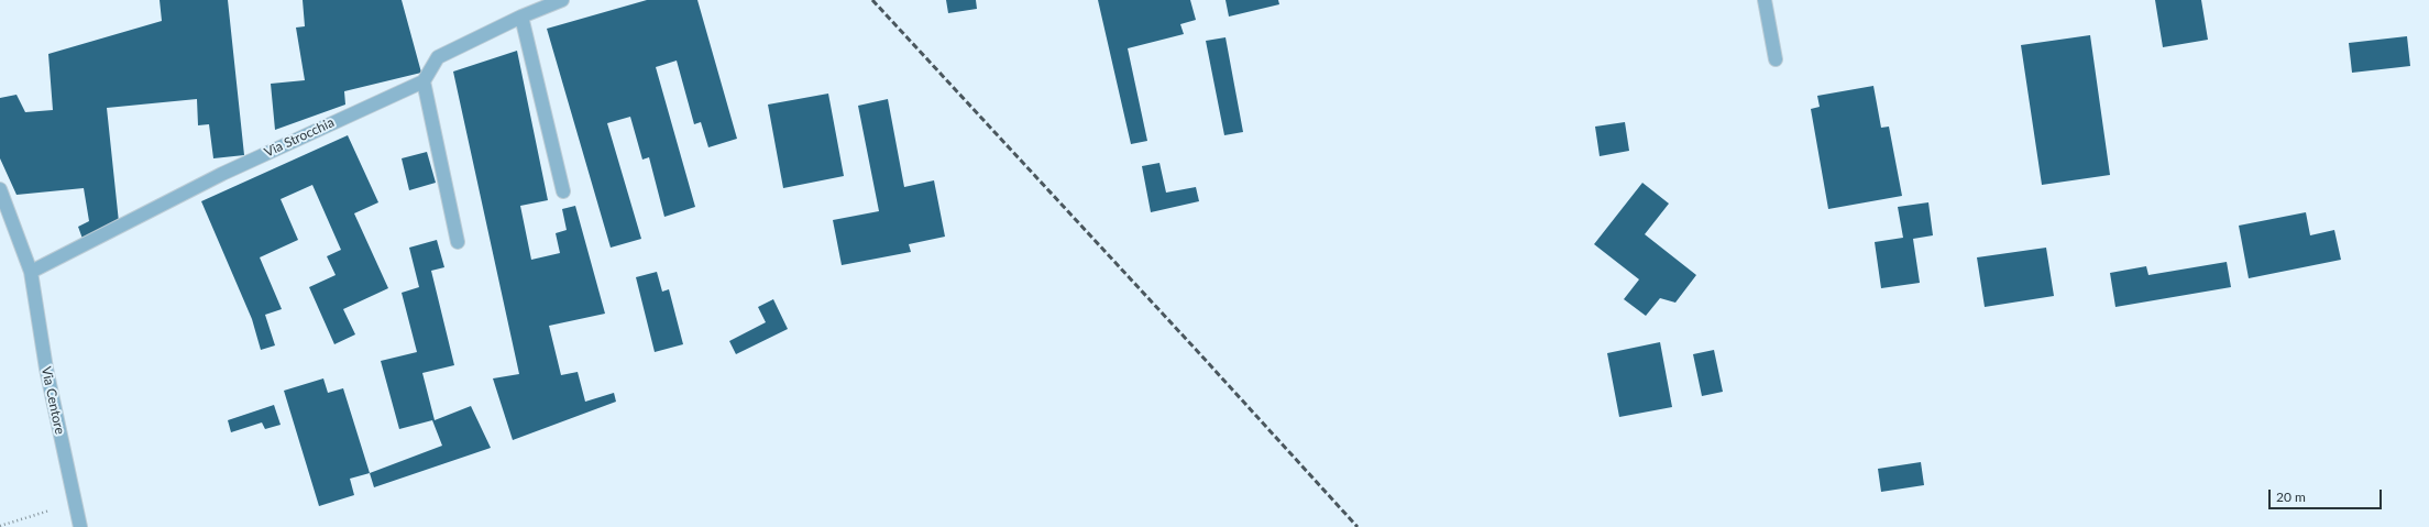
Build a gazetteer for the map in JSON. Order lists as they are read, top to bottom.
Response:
{
  "streets": {
    "street": ["Via Strocchia", "Via Centore"]
  },
  "crossings": [
    ["Via Strocchia", "Via Centore"]
  ],
  "scale_bar": "20 m"
}
